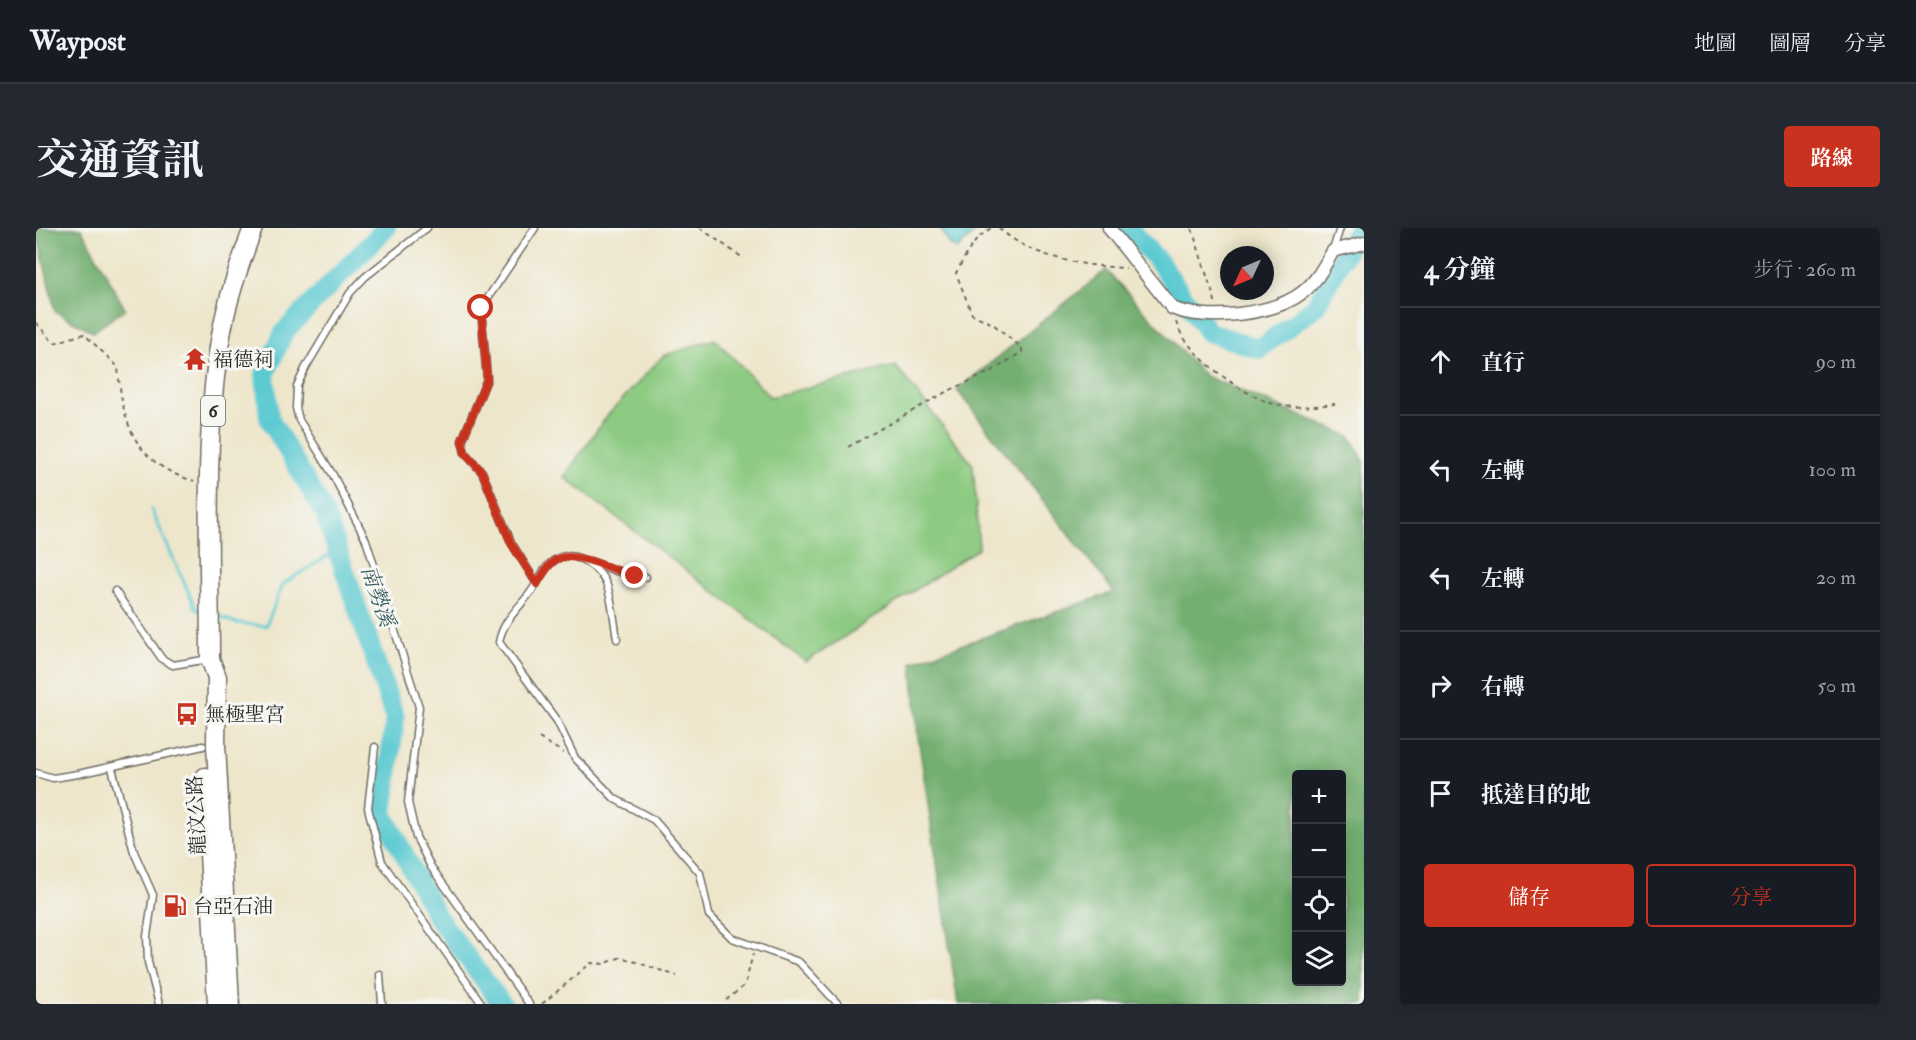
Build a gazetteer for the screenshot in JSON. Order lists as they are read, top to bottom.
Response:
{
  "streets": {
    "main road": ["6", "龍汶公路"]
  },
  "crossings": [
    ["6", "龍汶公路"]
  ],
  "water": ["南勢溪"],
  "places": {
    "temple": ["福德祠"],
    "bus stop": ["無極聖宮"],
    "fuel station": ["台亞石油"]
  },
  "north": "bottom left",
  "page": {
    "header": "Waypost",
    "nav": ["地圖", "圖層", "分享"],
    "title": "交通資訊",
    "buttons": [
      "路線",
      ["儲存", "分享"]
    ],
    "heading": ["4 分鐘", "步行 · 260 m"],
    "list": [
      ["直行", "90 m"],
      ["左轉", "100 m"],
      ["左轉", "20 m"],
      ["右轉", "50 m"],
      "抵達目的地"
    ],
    "map_buttons": ["+", "−"]
  }
}
